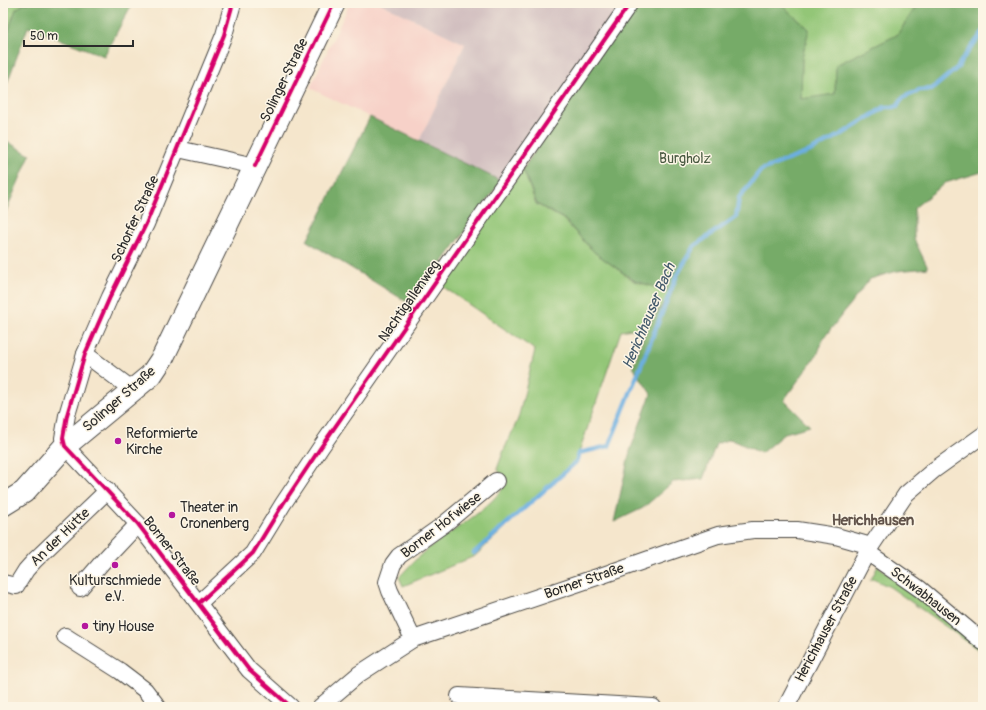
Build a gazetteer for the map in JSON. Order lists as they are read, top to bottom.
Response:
{
  "streets": {
    "main road": ["Solinger Straße"],
    "street": [
      "Schorfer Straße",
      "Nachtigallenweg",
      "Borner Hofwiese",
      "An der Hütte",
      "Borner Straße",
      "Schwabhausen",
      "Herichhauser Straße"
    ]
  },
  "crossings": [
    ["Solinger Straße", "Schorfer Straße"],
    ["Solinger Straße", "Borner Straße"],
    ["Schorfer Straße", "Borner Straße"],
    ["Nachtigallenweg", "Borner Straße"],
    ["Borner Hofwiese", "Borner Straße"],
    ["An der Hütte", "Borner Straße"],
    ["Borner Straße", "Schwabhausen"],
    ["Borner Straße", "Herichhauser Straße"],
    ["Schwabhausen", "Herichhauser Straße"]
  ],
  "districts": ["Herichhausen"],
  "water": ["Herichhauser Bach"],
  "parks": ["Burgholz"],
  "places": [
    "Reformierte Kirche",
    "Theater in Cronenberg",
    "Kulturschmiede e.V.",
    "tiny House"
  ],
  "scale_bar": "50 m"
}
